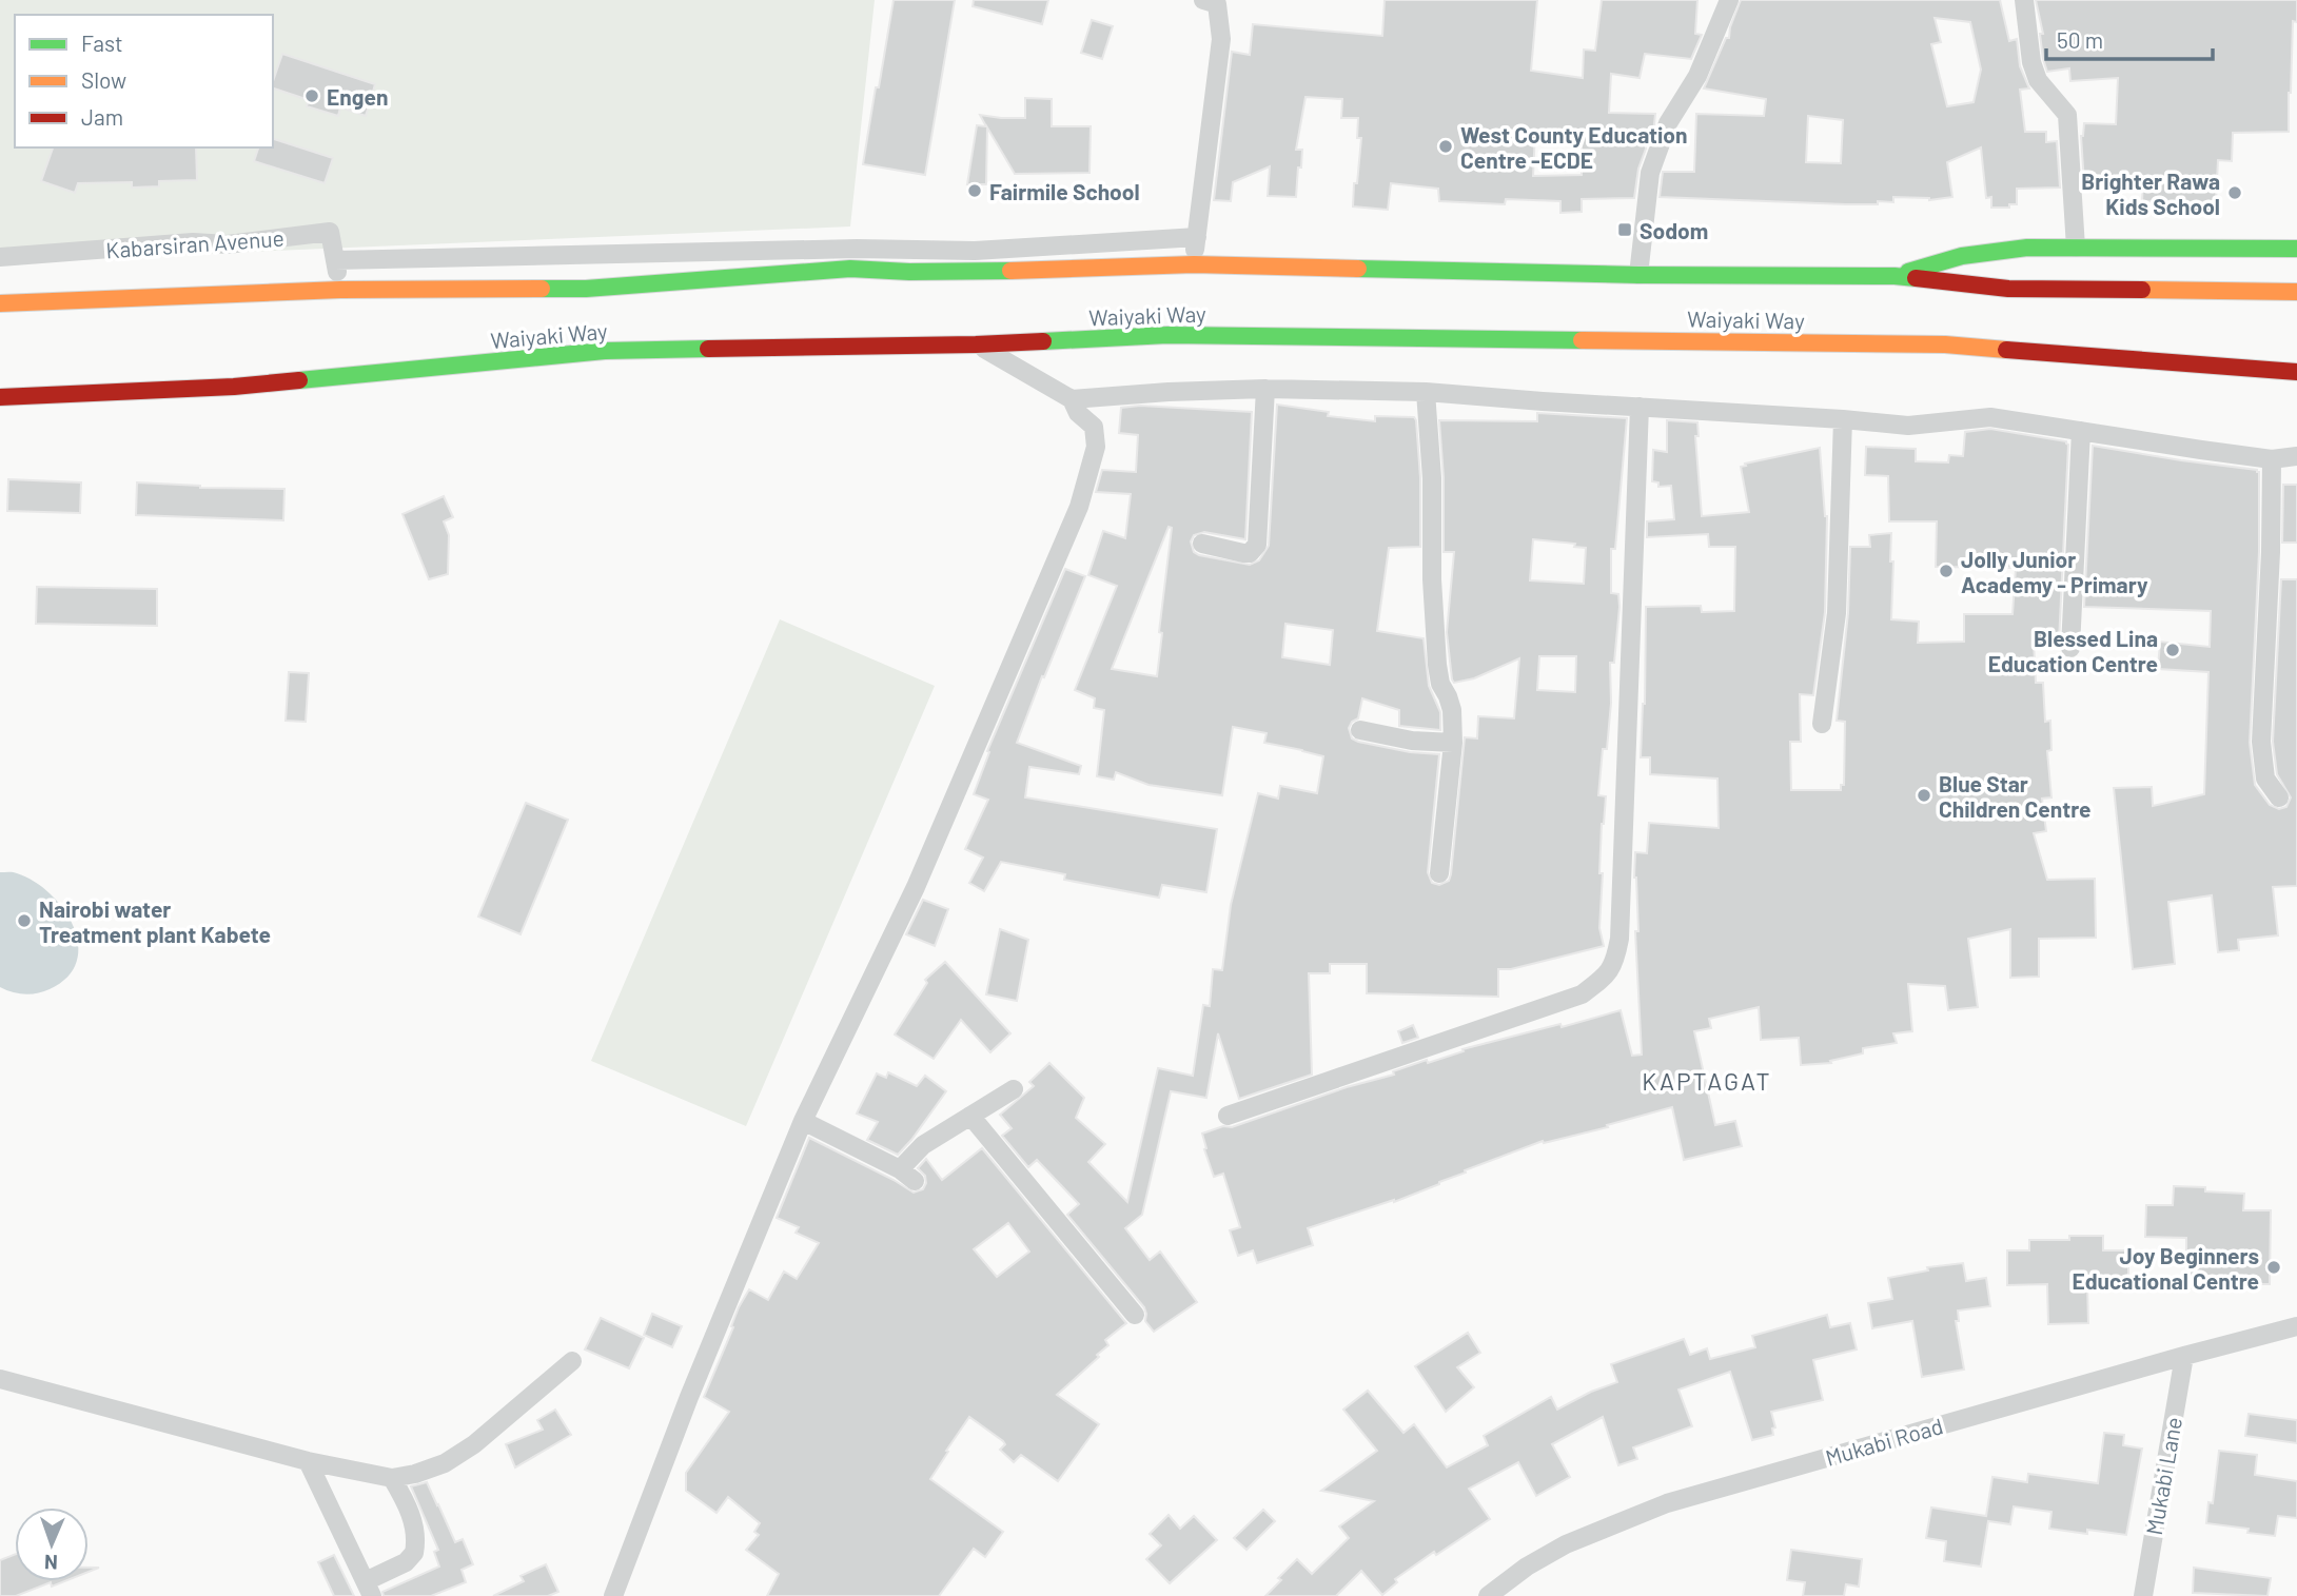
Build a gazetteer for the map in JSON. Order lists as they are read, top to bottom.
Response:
{
  "streets": {
    "highway": ["Waiyaki Way"],
    "street": ["Kabarsiran Avenue", "Mukabi Road", "Mukabi Lane"]
  },
  "crossings": [
    ["Kabarsiran Avenue", "Waiyaki Way"],
    ["Mukabi Road", "Mukabi Lane"]
  ],
  "districts": ["KAPTAGAT"],
  "places": {
    "other": [
      "Engen",
      "West County Education Centre -ECDE",
      "Fairmile School",
      "Brighter Rawa Kids School",
      "Jolly Junior Academy - Primary",
      "Blessed Lina Education Centre",
      "Blue Star Children Centre",
      "Nairobi water Treatment plant Kabete",
      "Joy Beginners Educational Centre"
    ],
    "transit": ["Sodom"]
  },
  "legend": ["Fast", "Slow", "Jam"],
  "scale_bar": "50 m",
  "north": "bottom"
}
